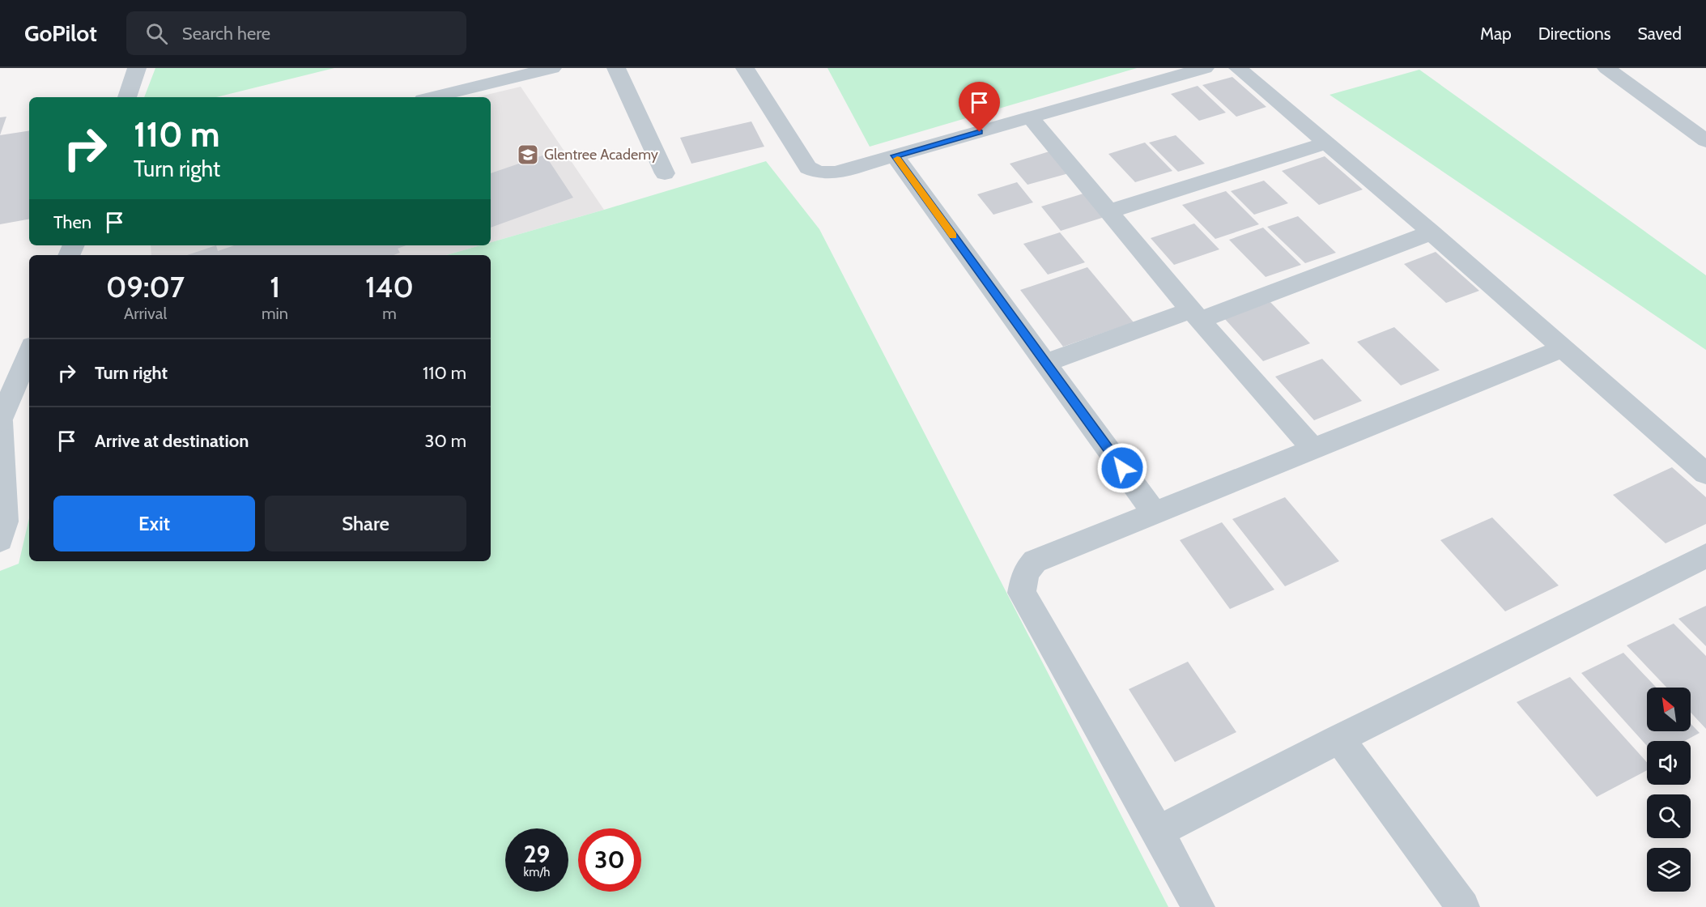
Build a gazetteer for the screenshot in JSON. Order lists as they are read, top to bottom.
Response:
{
  "places": {
    "school or university": ["Glentree Academy"]
  },
  "north": "top left",
  "page": {
    "header": "GoPilot",
    "search": "Search here",
    "nav": ["Map", "Directions", "Saved"],
    "turn": ["110 m", "Turn right"],
    "then": "Then",
    "eta": [
      "09:07",
      "Arrival",
      "1",
      "min",
      "140",
      "m"
    ],
    "list": [
      {
        "name": "Turn right",
        "value": "110 m"
      },
      {
        "name": "Arrive at destination",
        "value": "30 m"
      }
    ],
    "buttons": ["Exit", "Share"],
    "speed": "29 km/h",
    "limit": "30"
  }
}
